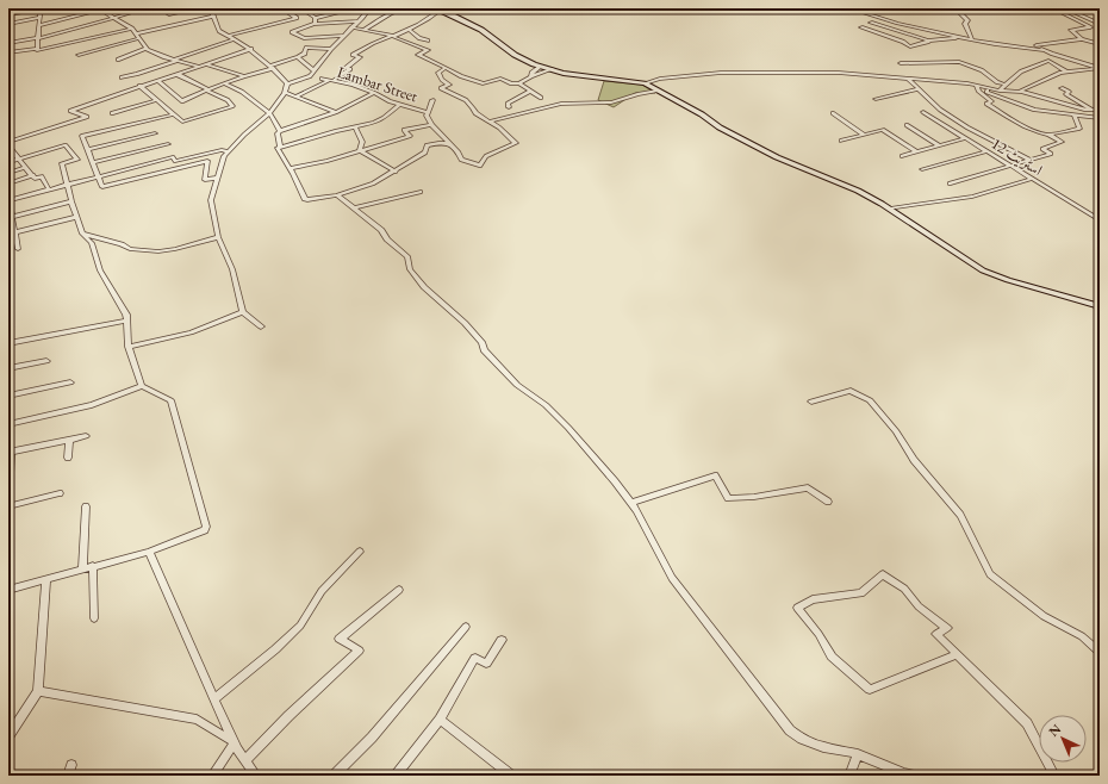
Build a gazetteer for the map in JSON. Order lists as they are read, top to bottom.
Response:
{
  "streets": {
    "street": ["Lambar Street", "اسٹریٹ 12"]
  },
  "north": "top left"
}
